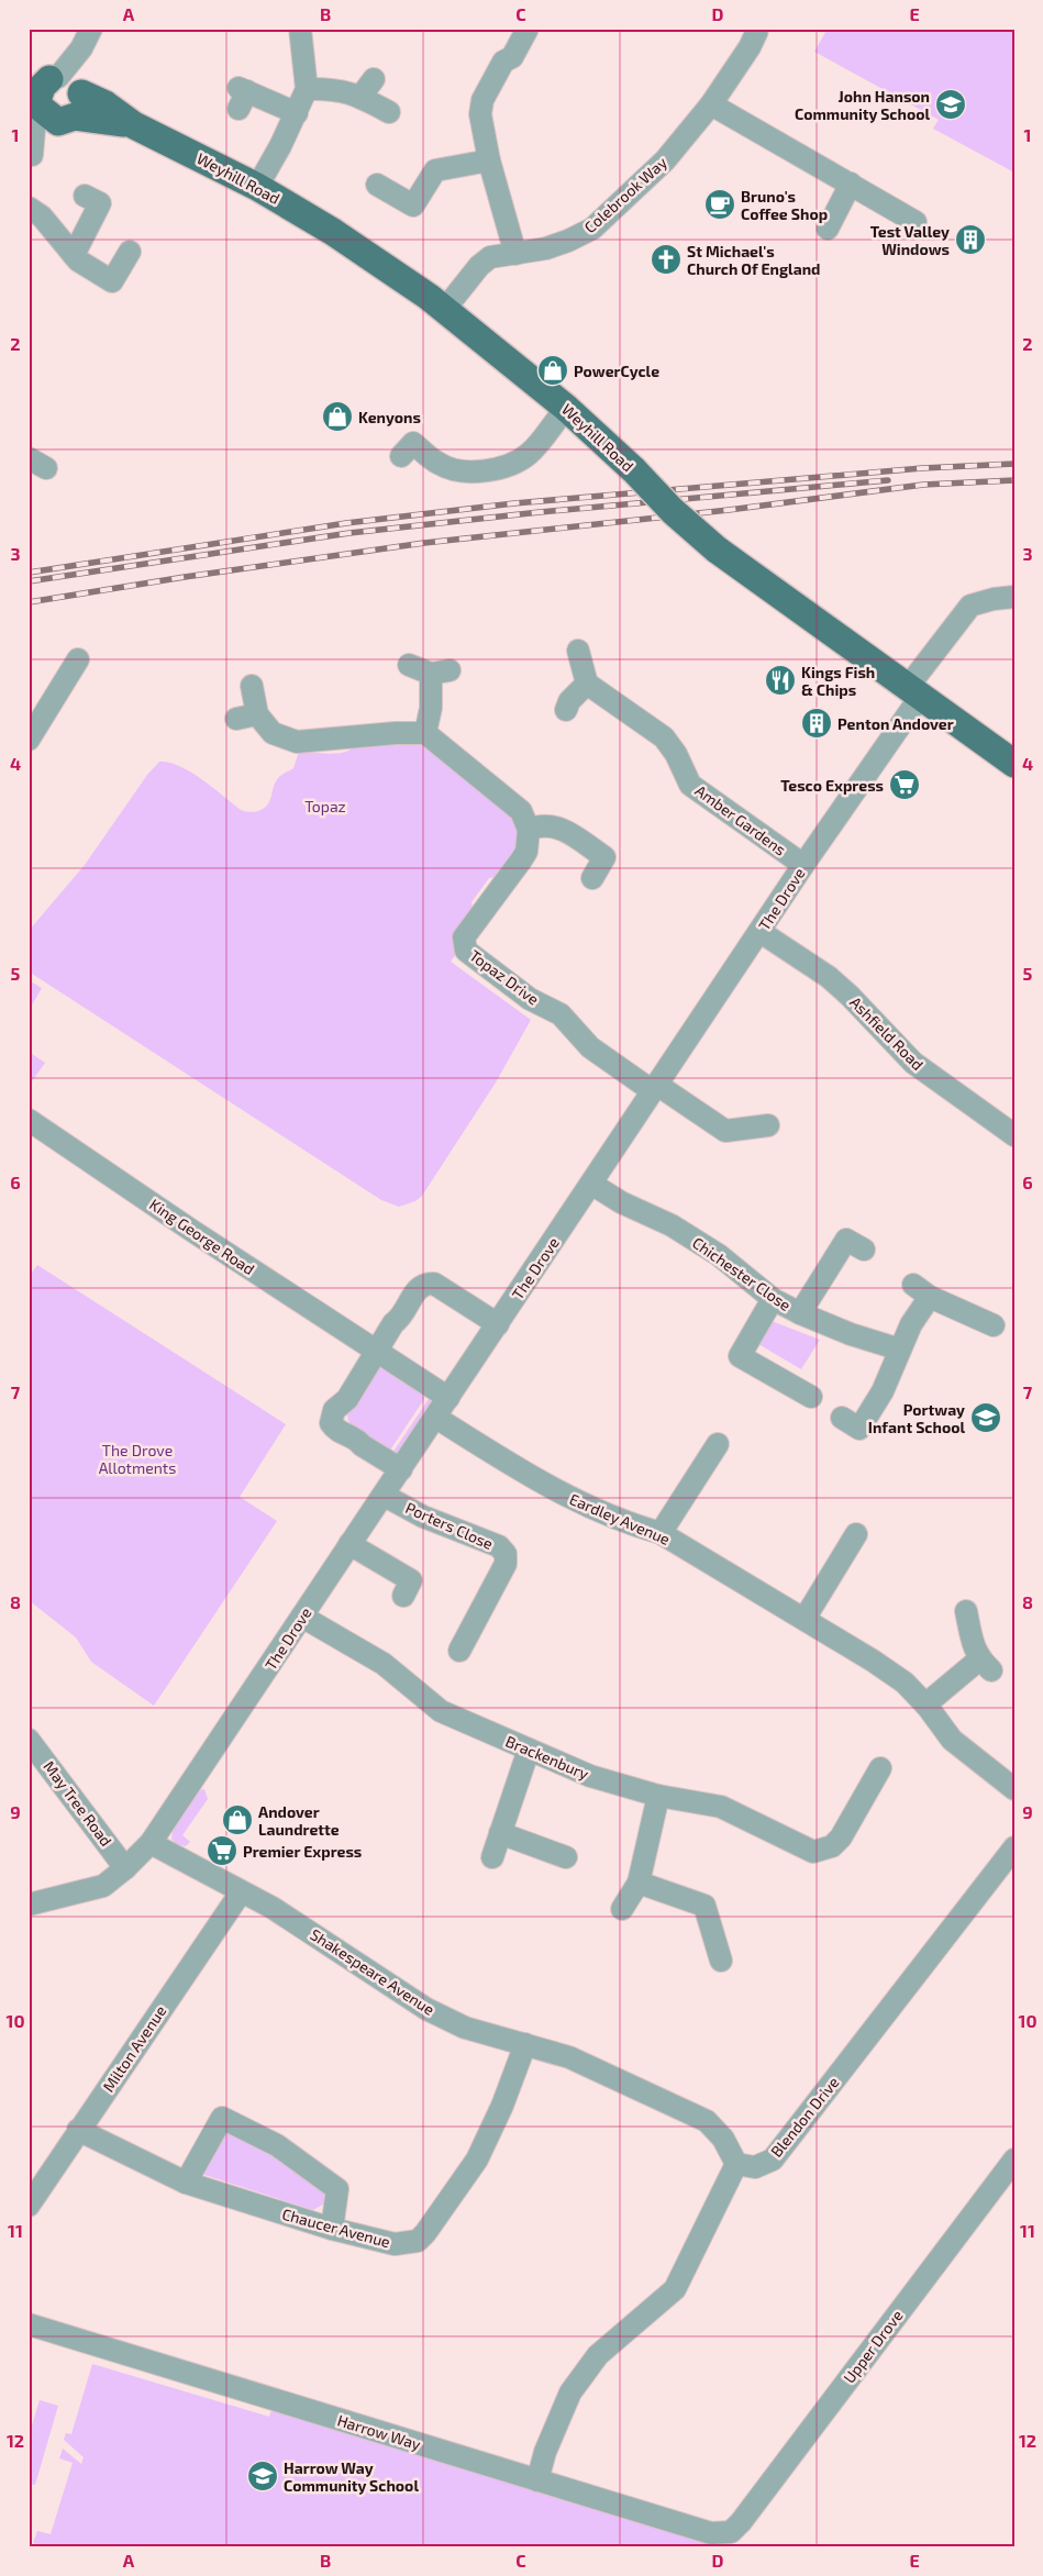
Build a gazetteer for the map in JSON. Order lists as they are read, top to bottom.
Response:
{
  "streets": {
    "main road": ["Weyhill Road"],
    "street": [
      "Colebrook Way",
      "Amber Gardens",
      "The Drove",
      "Topaz Drive",
      "Ashfield Road",
      "King George Road",
      "Chichester Close",
      "Eardley Avenue",
      "Porters Close",
      "Brackenbury",
      "May Tree Road",
      "Shakespeare Avenue",
      "Milton Avenue",
      "Blendon Drive",
      "Chaucer Avenue",
      "Upper Drove",
      "Harrow Way"
    ]
  },
  "crossings": [
    ["Weyhill Road", "Colebrook Way"],
    ["Weyhill Road", "The Drove"],
    ["Amber Gardens", "The Drove"],
    ["The Drove", "Topaz Drive"],
    ["The Drove", "Ashfield Road"],
    ["The Drove", "King George Road"],
    ["The Drove", "Chichester Close"],
    ["The Drove", "Eardley Avenue"],
    ["The Drove", "Porters Close"],
    ["The Drove", "Brackenbury"],
    ["The Drove", "May Tree Road"],
    ["The Drove", "Shakespeare Avenue"],
    ["Shakespeare Avenue", "Milton Avenue"],
    ["Shakespeare Avenue", "Blendon Drive"],
    ["Shakespeare Avenue", "Chaucer Avenue"],
    ["Milton Avenue", "Chaucer Avenue"],
    ["Upper Drove", "Harrow Way"]
  ],
  "parks": ["Topaz", "The Drove Allotments"],
  "places": {
    "school or university": ["John Hanson Community School", "Portway Infant School", "Harrow Way Community School"],
    "cafe": ["Bruno's Coffee Shop"],
    "building": ["Test Valley Windows", "Penton Andover"],
    "church": ["St Michael's Church Of England"],
    "shop": ["PowerCycle", "Kenyons", "Andover Laundrette"],
    "restaurant": ["Kings Fish & Chips"],
    "supermarket": ["Tesco Express", "Premier Express"]
  },
  "grid": {
    "columns": [
      "A",
      "B",
      "C",
      "D",
      "E"
    ],
    "rows": [
      "1",
      "2",
      "3",
      "4",
      "5",
      "6",
      "7",
      "8",
      "9",
      "10",
      "11",
      "12"
    ]
  }
}
